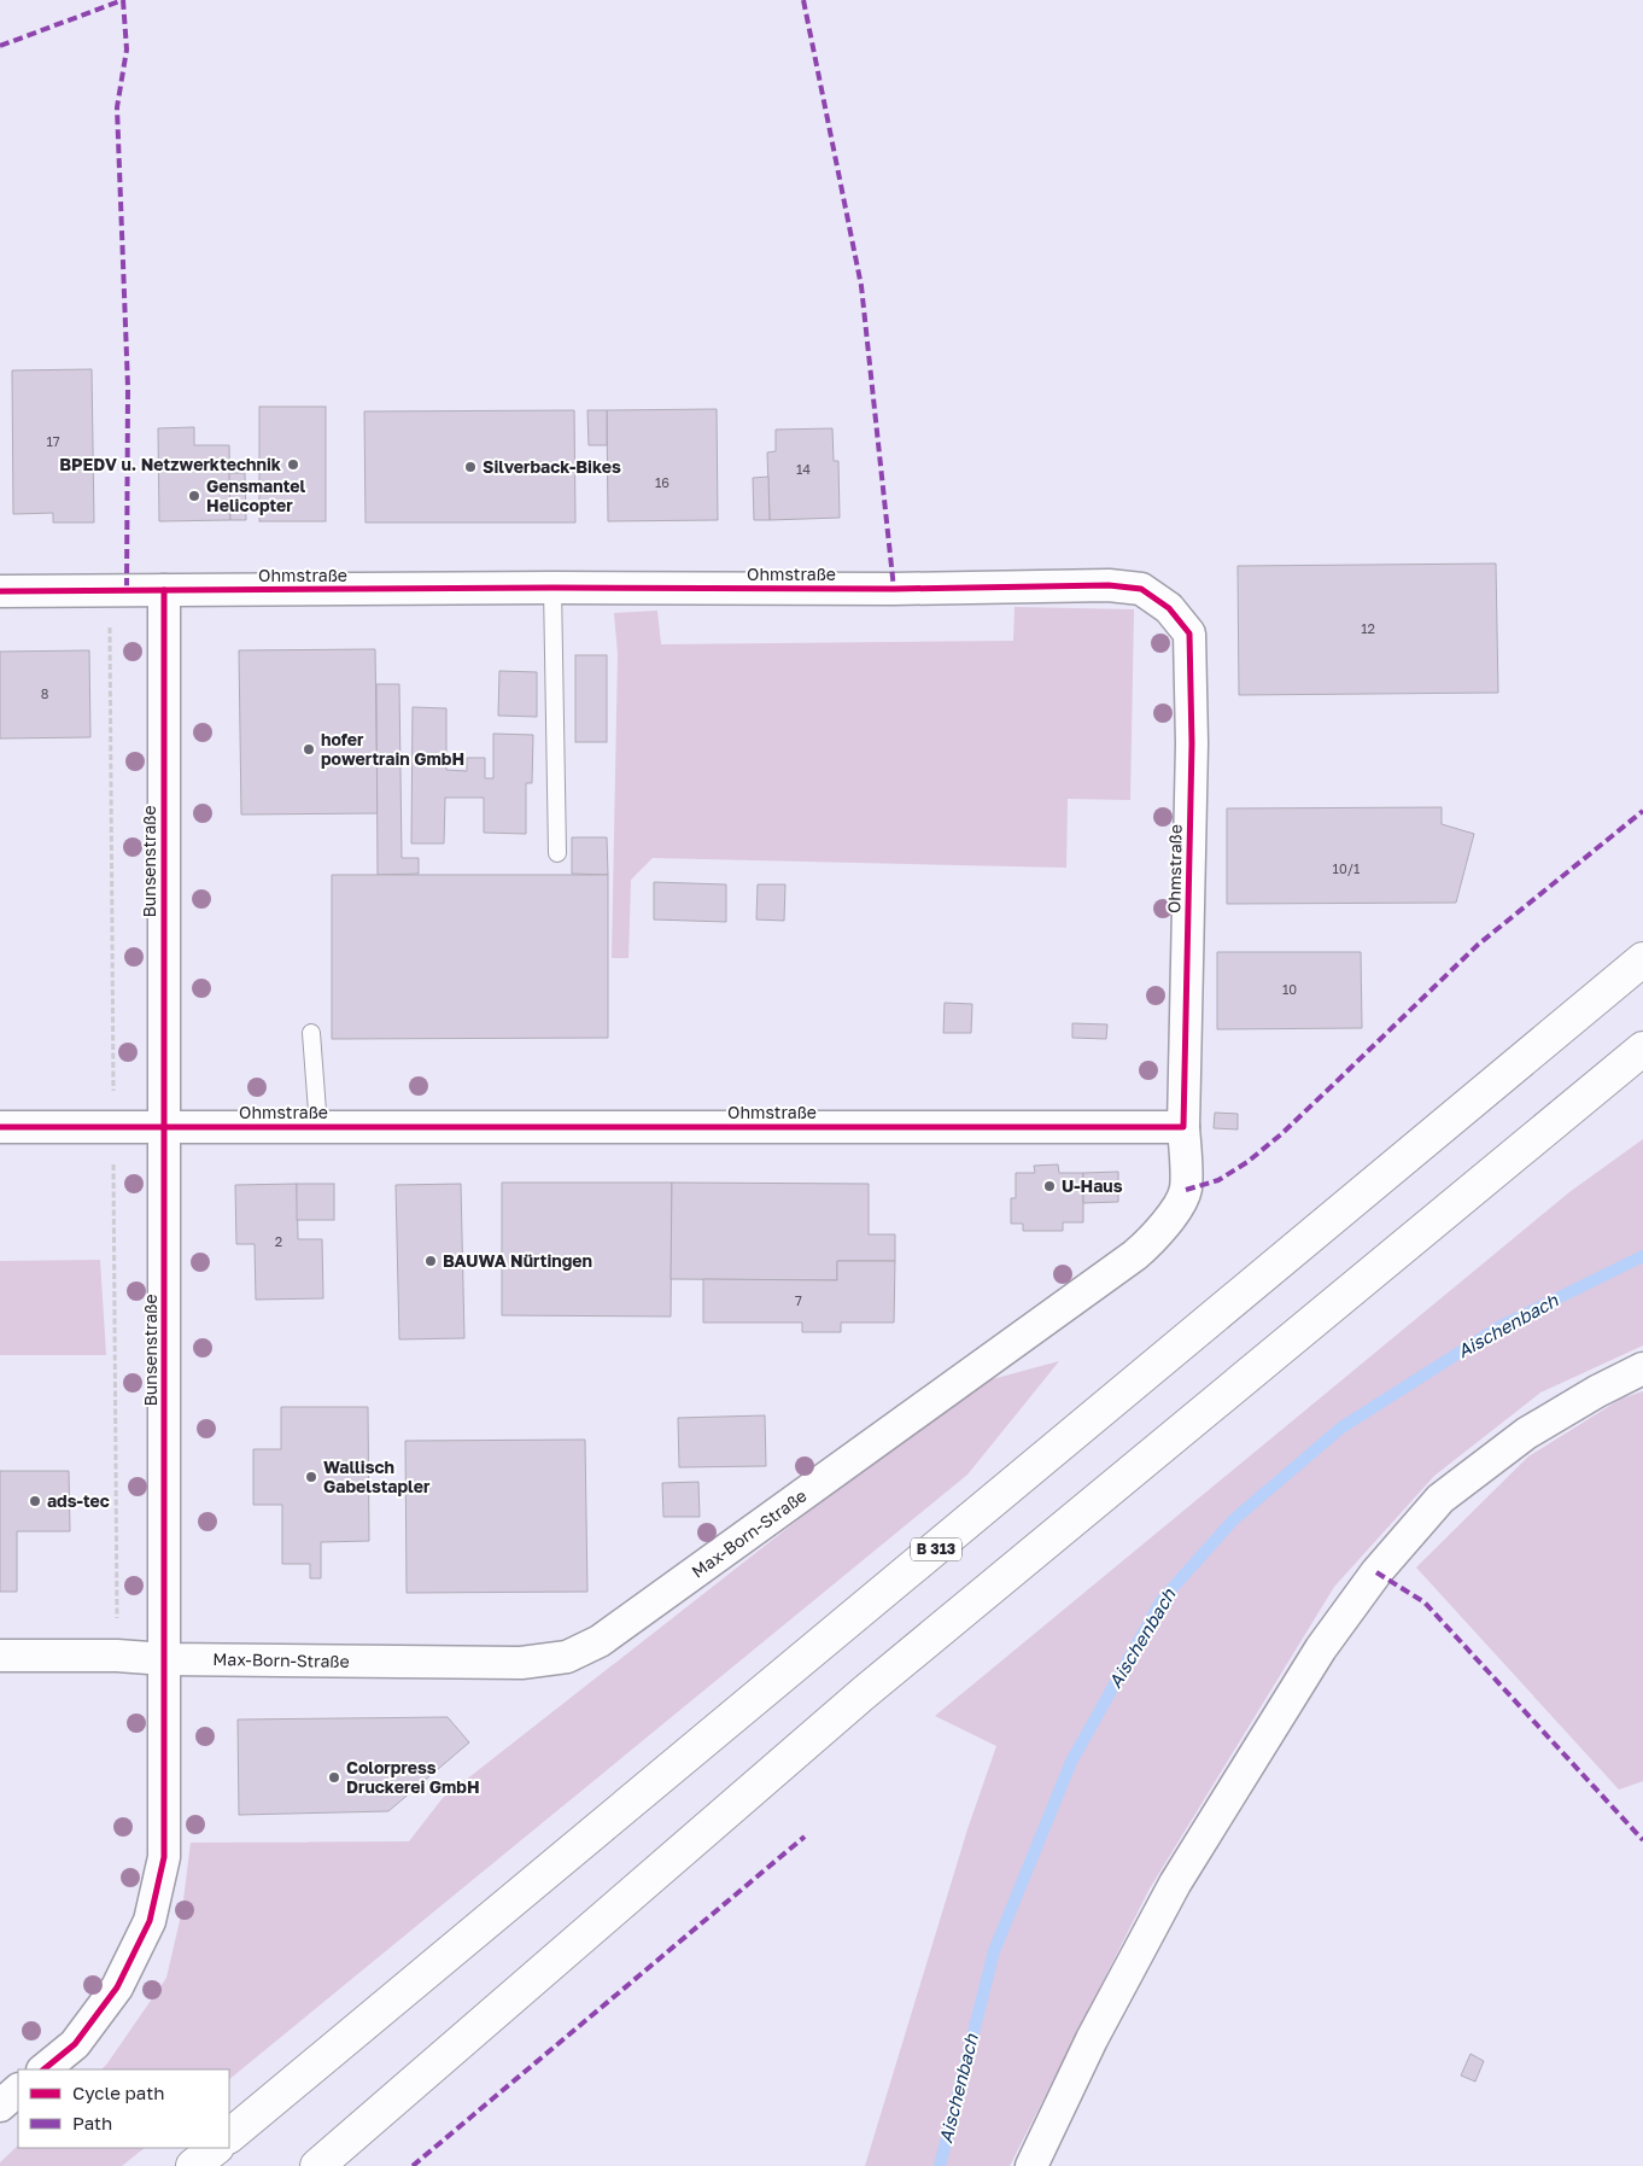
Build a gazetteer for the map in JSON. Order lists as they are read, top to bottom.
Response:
{
  "streets": {
    "highway": ["B 313"],
    "street": ["Ohmstraße", "Bunsenstraße", "Max-Born-Straße"]
  },
  "crossings": [
    ["Ohmstraße", "Bunsenstraße"],
    ["Ohmstraße", "Max-Born-Straße"],
    ["Bunsenstraße", "Max-Born-Straße"]
  ],
  "water": ["Aischenbach"],
  "places": [
    "BPEDV u. Netzwerktechnik",
    "Silverback-Bikes",
    "Gensmantel Helicopter",
    "hofer powertrain GmbH",
    "U-Haus",
    "BAUWA Nürtingen",
    "Wallisch Gabelstapler",
    "ads-tec",
    "Colorpress Druckerei GmbH"
  ],
  "house_numbers": [
    "17",
    "14",
    "16",
    "12",
    "8",
    "10/1",
    "10",
    "2",
    "7"
  ],
  "legend": ["Cycle path", "Path"]
}
